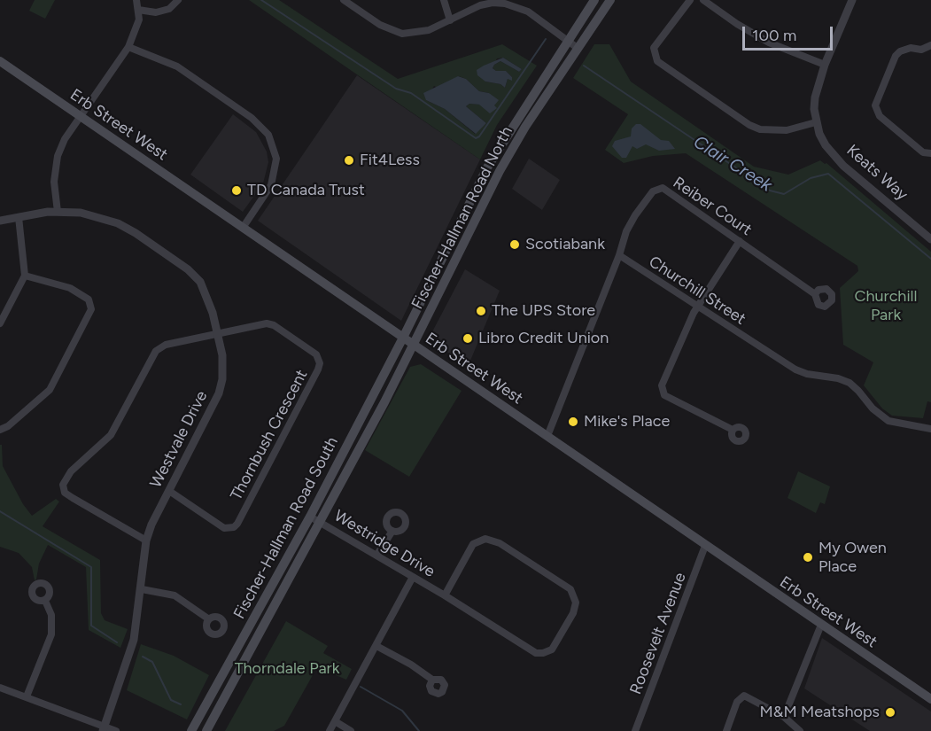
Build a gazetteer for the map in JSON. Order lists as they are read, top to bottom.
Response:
{
  "streets": {
    "main road": ["Erb Street West", "Fischer-Hallman Road North", "Fischer-Hallman Road South"],
    "street": [
      "Keats Way",
      "Reiber Court",
      "Churchill Street",
      "Thornbush Crescent",
      "Westvale Drive",
      "Westridge Drive",
      "Roosevelt Avenue"
    ]
  },
  "crossings": [
    ["Erb Street West", "Fischer-Hallman Road North"],
    ["Erb Street West", "Fischer-Hallman Road South"],
    ["Erb Street West", "Roosevelt Avenue"],
    ["Reiber Court", "Churchill Street"],
    ["Fischer-Hallman Road North", "Fischer-Hallman Road South"],
    ["Thornbush Crescent", "Westvale Drive"],
    ["Fischer-Hallman Road South", "Westridge Drive"]
  ],
  "water": ["Clair Creek"],
  "parks": ["Churchill Park", "Thorndale Park"],
  "places": [
    "Fit4Less",
    "TD Canada Trust",
    "Scotiabank",
    "The UPS Store",
    "Libro Credit Union",
    "Mike's Place",
    "My Owen Place",
    "M&M Meatshops"
  ],
  "scale_bar": "100 m"
}
